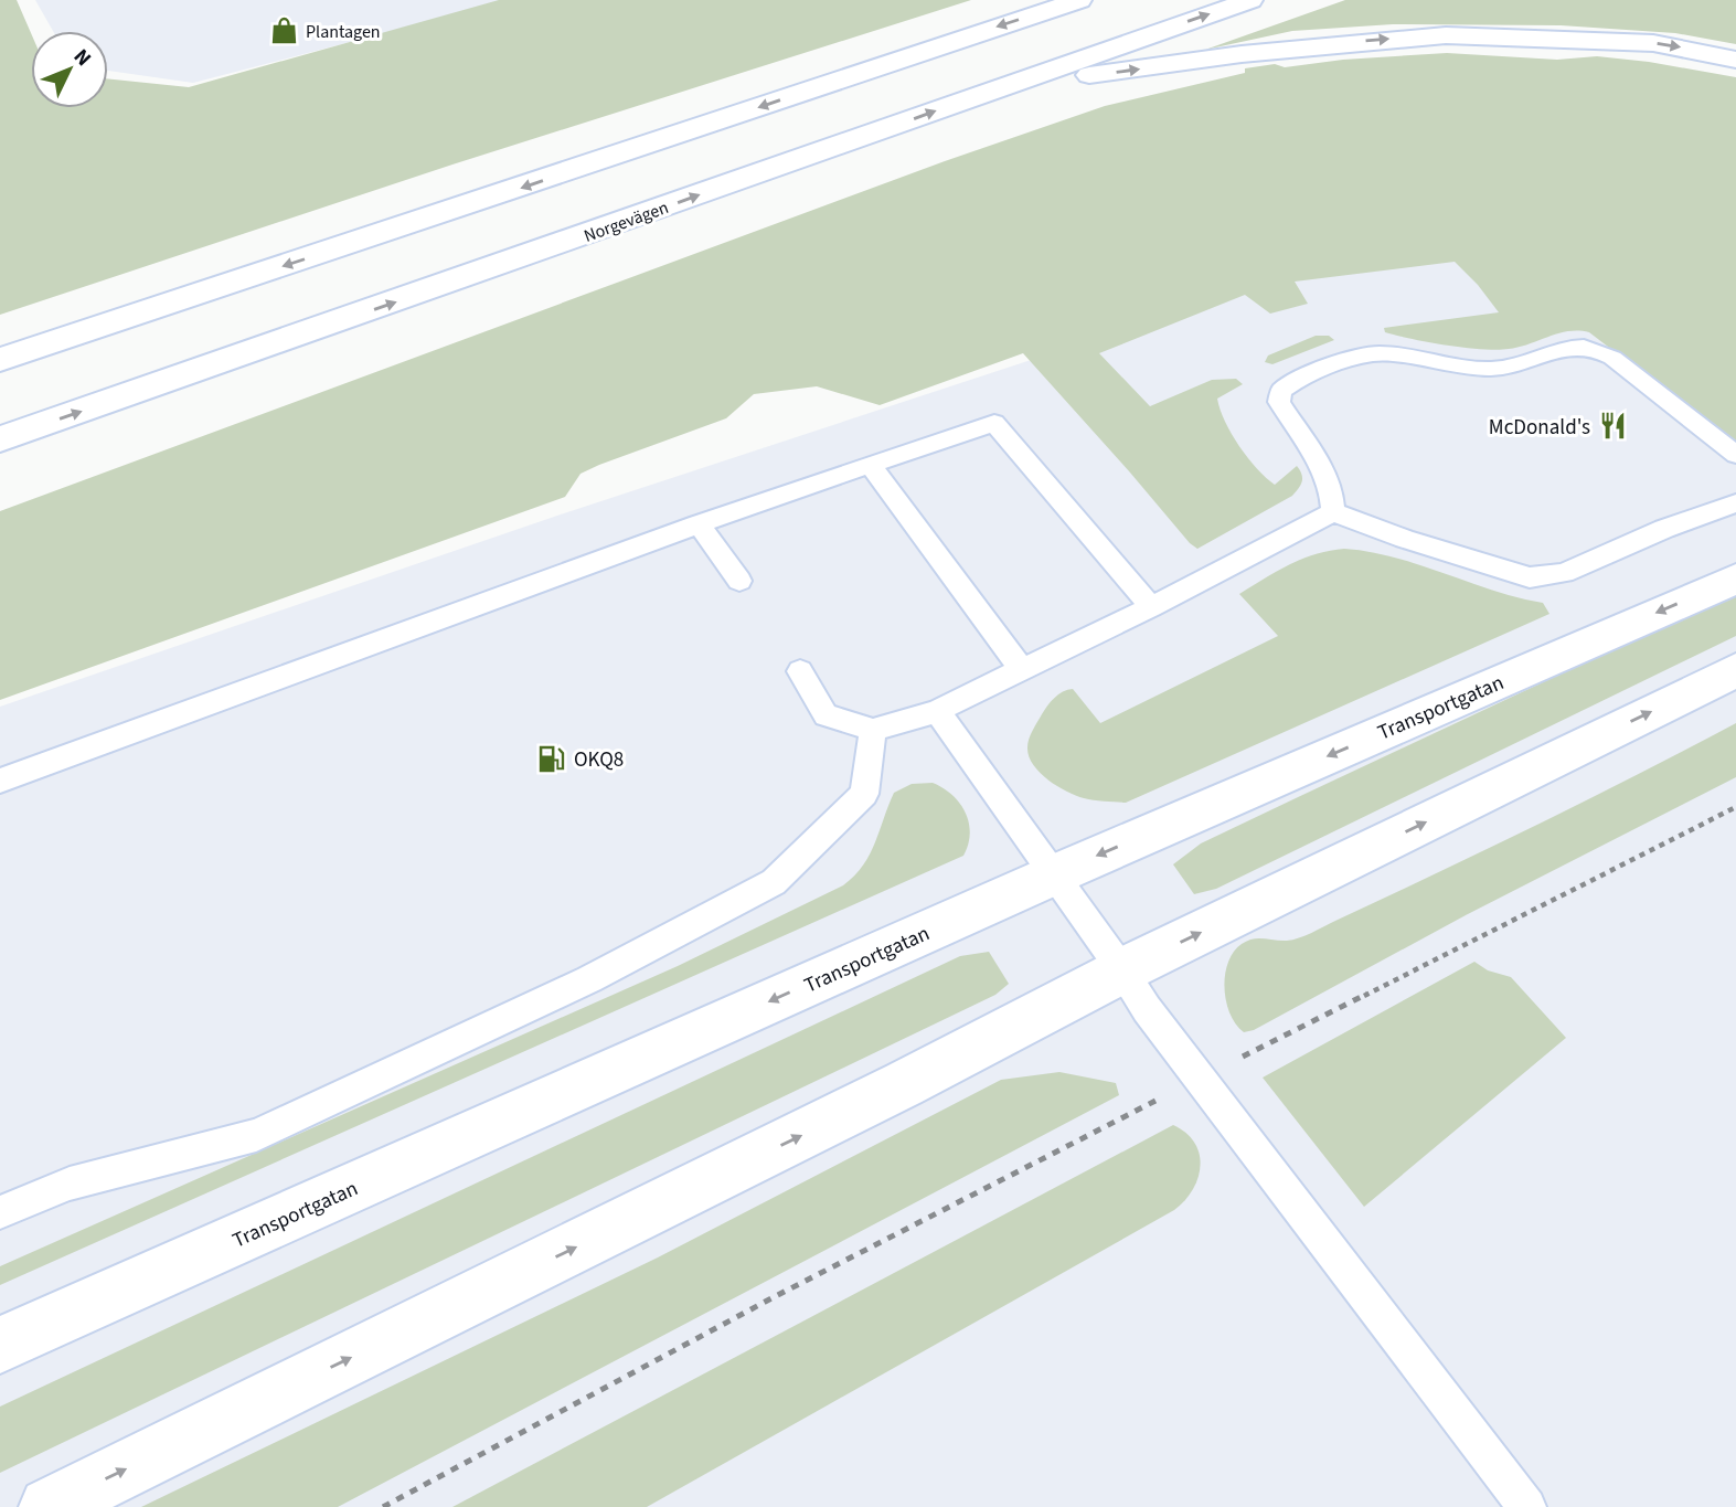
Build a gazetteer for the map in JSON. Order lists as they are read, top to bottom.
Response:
{
  "streets": {
    "main road": ["Norgevägen", "Transportgatan"]
  },
  "places": {
    "shop": ["Plantagen"],
    "restaurant": ["McDonald's"],
    "fuel station": ["OKQ8"]
  },
  "north": "top right"
}
